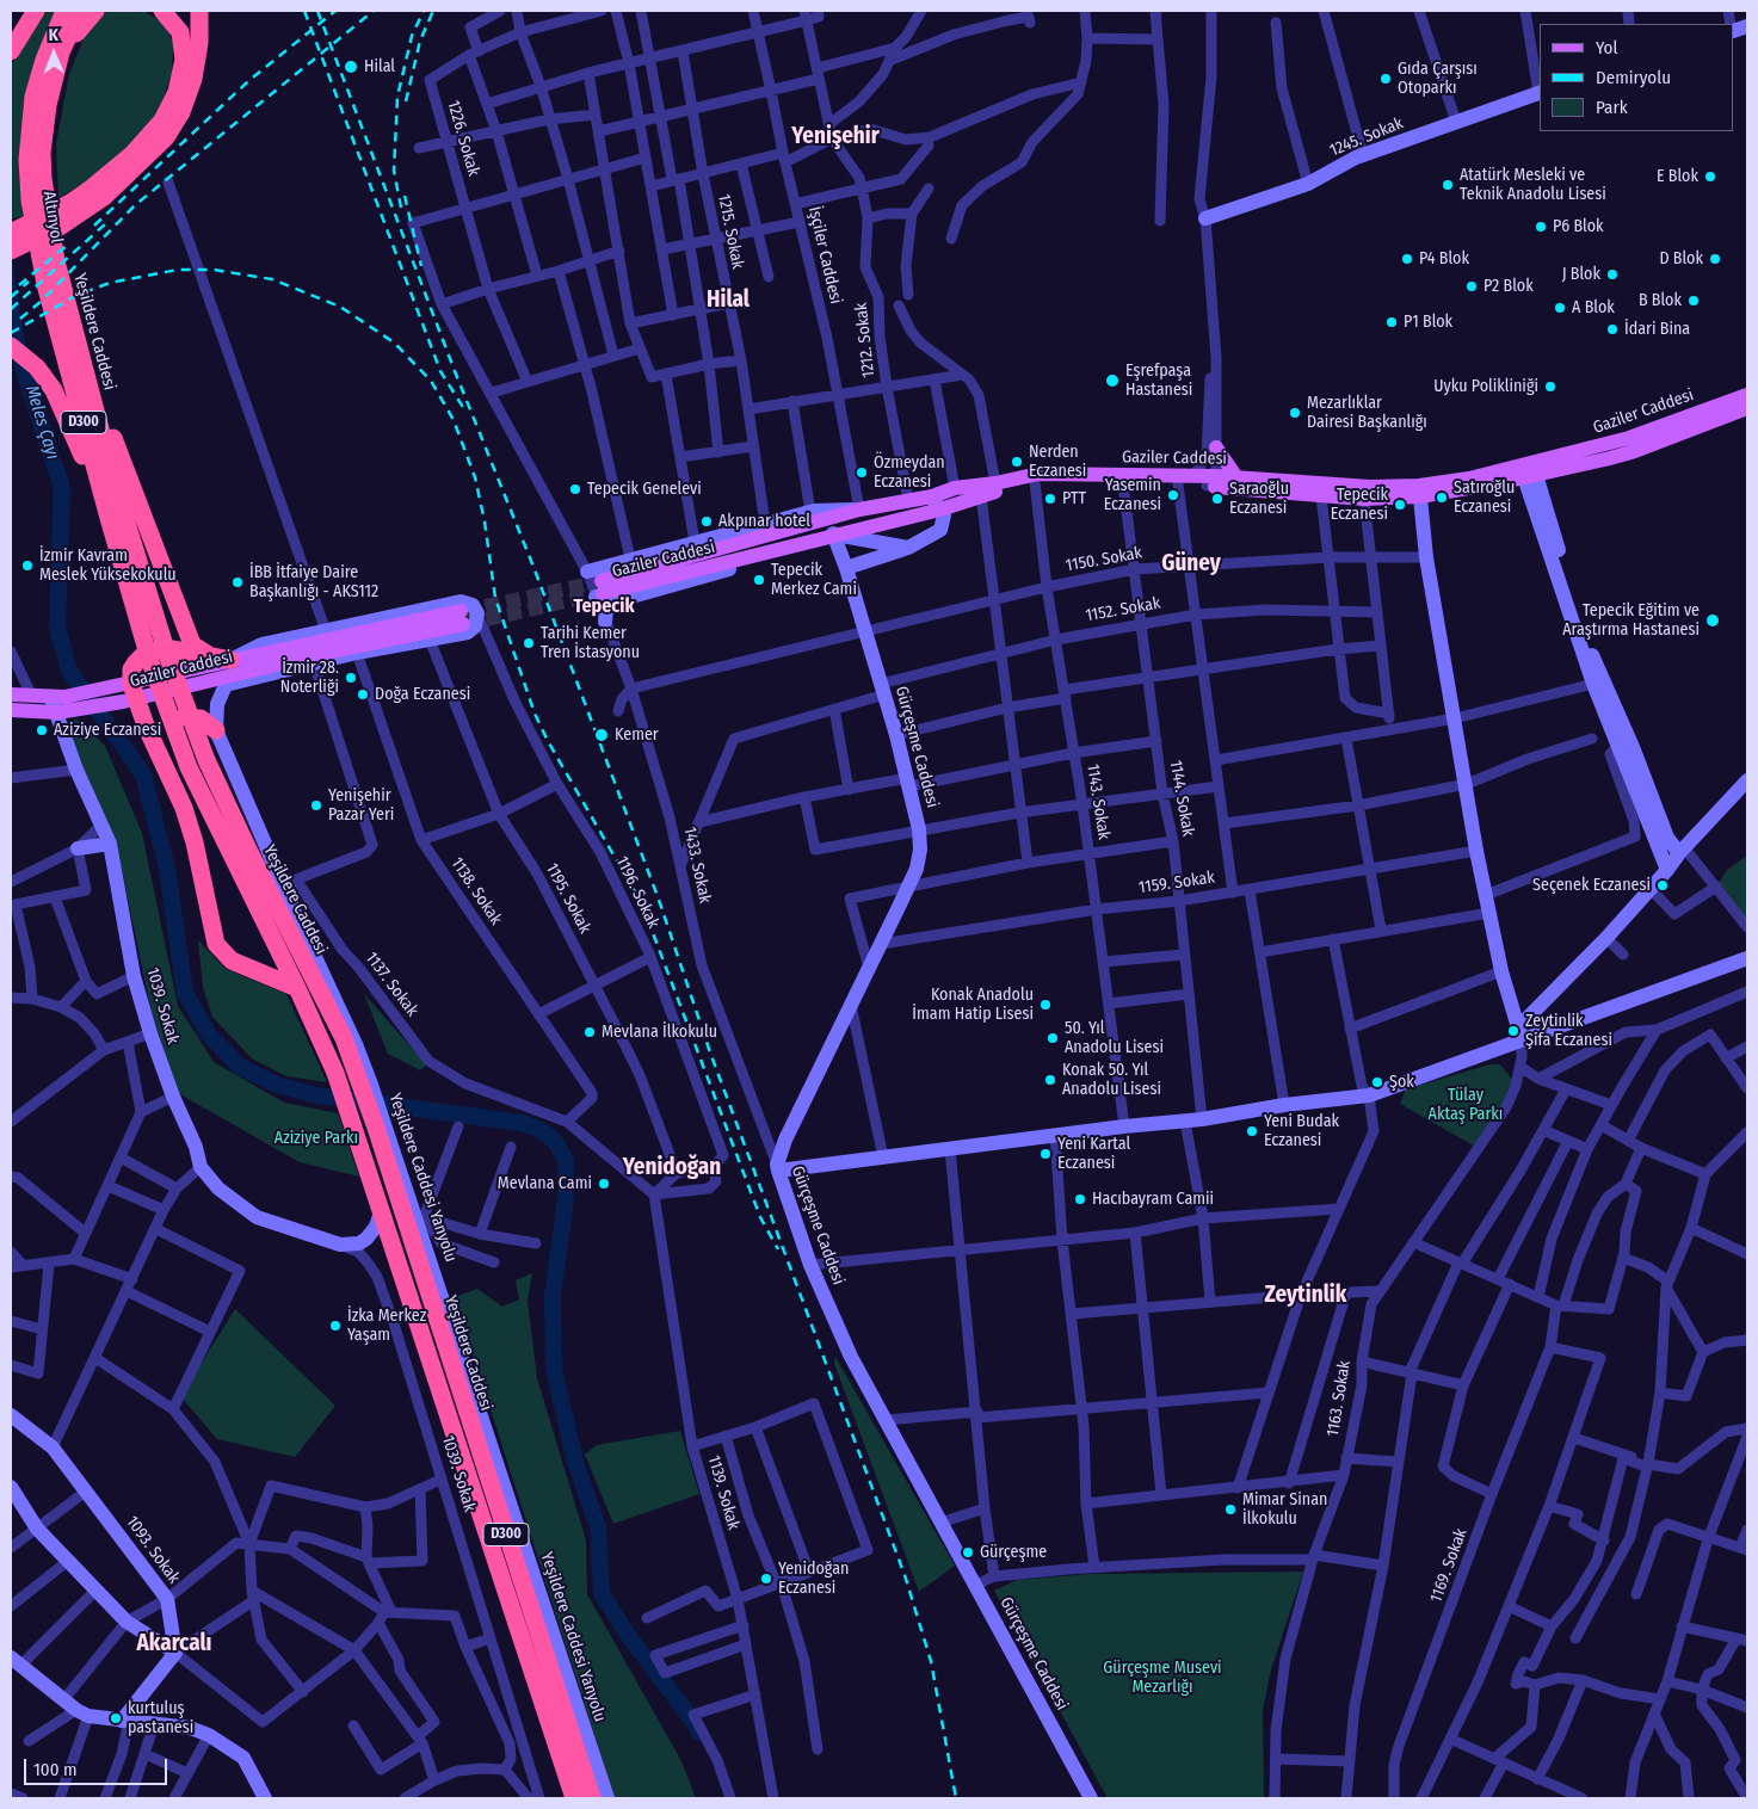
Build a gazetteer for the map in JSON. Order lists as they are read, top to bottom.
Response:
{
  "streets": {
    "highway": ["Altınyol", "Yeşildere Caddesi", "D300"],
    "main road": [
      "1245. Sokak",
      "Gaziler Caddesi",
      "Gürçeşme Caddesi",
      "1039. Sokak",
      "Yeşildere Caddesi Yanyolu",
      "1093. Sokak"
    ],
    "street": [
      "1226. Sokak",
      "1215. Sokak",
      "İşçiler Caddesi",
      "1212. Sokak",
      "1150. Sokak",
      "1152. Sokak",
      "1144. Sokak",
      "1143. Sokak",
      "1433. Sokak",
      "1159. Sokak",
      "1138. Sokak",
      "1196. Sokak",
      "1195. Sokak",
      "1137. Sokak",
      "1163. Sokak",
      "1139. Sokak",
      "1169. Sokak"
    ]
  },
  "crossings": [
    ["1226. Sokak", "1433. Sokak"],
    ["Altınyol", "Yeşildere Caddesi"],
    ["İşçiler Caddesi", "Gaziler Caddesi"],
    ["Yeşildere Caddesi", "Yeşildere Caddesi Yanyolu"],
    ["1212. Sokak", "Gaziler Caddesi"],
    ["Gaziler Caddesi", "Gürçeşme Caddesi"],
    ["Gaziler Caddesi", "1144. Sokak"],
    ["Gaziler Caddesi", "1143. Sokak"],
    ["Gaziler Caddesi", "1433. Sokak"],
    ["Gaziler Caddesi", "1138. Sokak"],
    ["Gaziler Caddesi", "1196. Sokak"],
    ["Gaziler Caddesi", "1195. Sokak"],
    ["Gaziler Caddesi", "1137. Sokak"],
    ["Gaziler Caddesi", "1039. Sokak"],
    ["Gaziler Caddesi", "Yeşildere Caddesi Yanyolu"],
    ["1150. Sokak", "Gürçeşme Caddesi"],
    ["1150. Sokak", "1144. Sokak"],
    ["1150. Sokak", "1143. Sokak"],
    ["1150. Sokak", "1433. Sokak"],
    ["1152. Sokak", "Gürçeşme Caddesi"],
    ["1152. Sokak", "1144. Sokak"],
    ["1152. Sokak", "1143. Sokak"],
    ["Gürçeşme Caddesi", "1433. Sokak"],
    ["Gürçeşme Caddesi", "1159. Sokak"],
    ["1144. Sokak", "1159. Sokak"],
    ["1143. Sokak", "1159. Sokak"],
    ["1138. Sokak", "1137. Sokak"],
    ["1137. Sokak", "1139. Sokak"]
  ],
  "districts": [
    "Yenişehir",
    "Hilal",
    "Güney",
    "Tepecik",
    "Yenidoğan",
    "Zeytinlik",
    "Akarcalı"
  ],
  "water": ["Meles Çayı"],
  "parks": ["Tülay Aktaş Parkı", "Aziziye Parkı", "Gürçeşme Musevi Mezarlığı"],
  "places": [
    "Hilal",
    "Gıda Çarşısı Otoparkı",
    "E Blok",
    "Atatürk Mesleki ve Teknik Anadolu Lisesi",
    "P6 Blok",
    "P4 Blok",
    "D Blok",
    "J Blok",
    "P2 Blok",
    "B Blok",
    "A Blok",
    "P1 Blok",
    "İdari Bina",
    "Eşrefpaşa Hastanesi",
    "Uyku Polikliniği",
    "Mezarlıklar Dairesi Başkanlığı",
    "Nerden Eczanesi",
    "Özmeydan Eczanesi",
    "Tepecik Genelevi",
    "Yasemin Eczanesi",
    "Satıroğlu Eczanesi",
    "PTT",
    "Saraoğlu Eczanesi",
    "Tepecik Eczanesi",
    "Akpınar hotel",
    "İzmir Kavram Meslek Yüksekokulu",
    "Tepecik Merkez Cami",
    "İBB İtfaiye Daire Başkanlığı - AKS112",
    "Tepecik Eğitim ve Araştırma Hastanesi",
    "Tarihi Kemer Tren İstasyonu",
    "İzmir 28. Noterliği",
    "Doğa Eczanesi",
    "Aziziye Eczanesi",
    "Kemer",
    "Yenişehir Pazar Yeri",
    "Seçenek Eczanesi",
    "Konak Anadolu İmam Hatip Lisesi",
    "Zeytinlik Şifa Eczanesi",
    "Mevlana İlkokulu",
    "50. Yıl Anadolu Lisesi",
    "Konak 50. Yıl Anadolu Lisesi",
    "Şok",
    "Yeni Budak Eczanesi",
    "Yeni Kartal Eczanesi",
    "Mevlana Cami",
    "Hacıbayram Camii",
    "İzka Merkez Yaşam",
    "Mimar Sinan İlkokulu",
    "Gürçeşme",
    "Yenidoğan Eczanesi",
    "kurtuluş pastanesi"
  ],
  "legend": ["Yol", "Demiryolu", "Park"],
  "scale_bar": "100 m",
  "north": "top"
}
